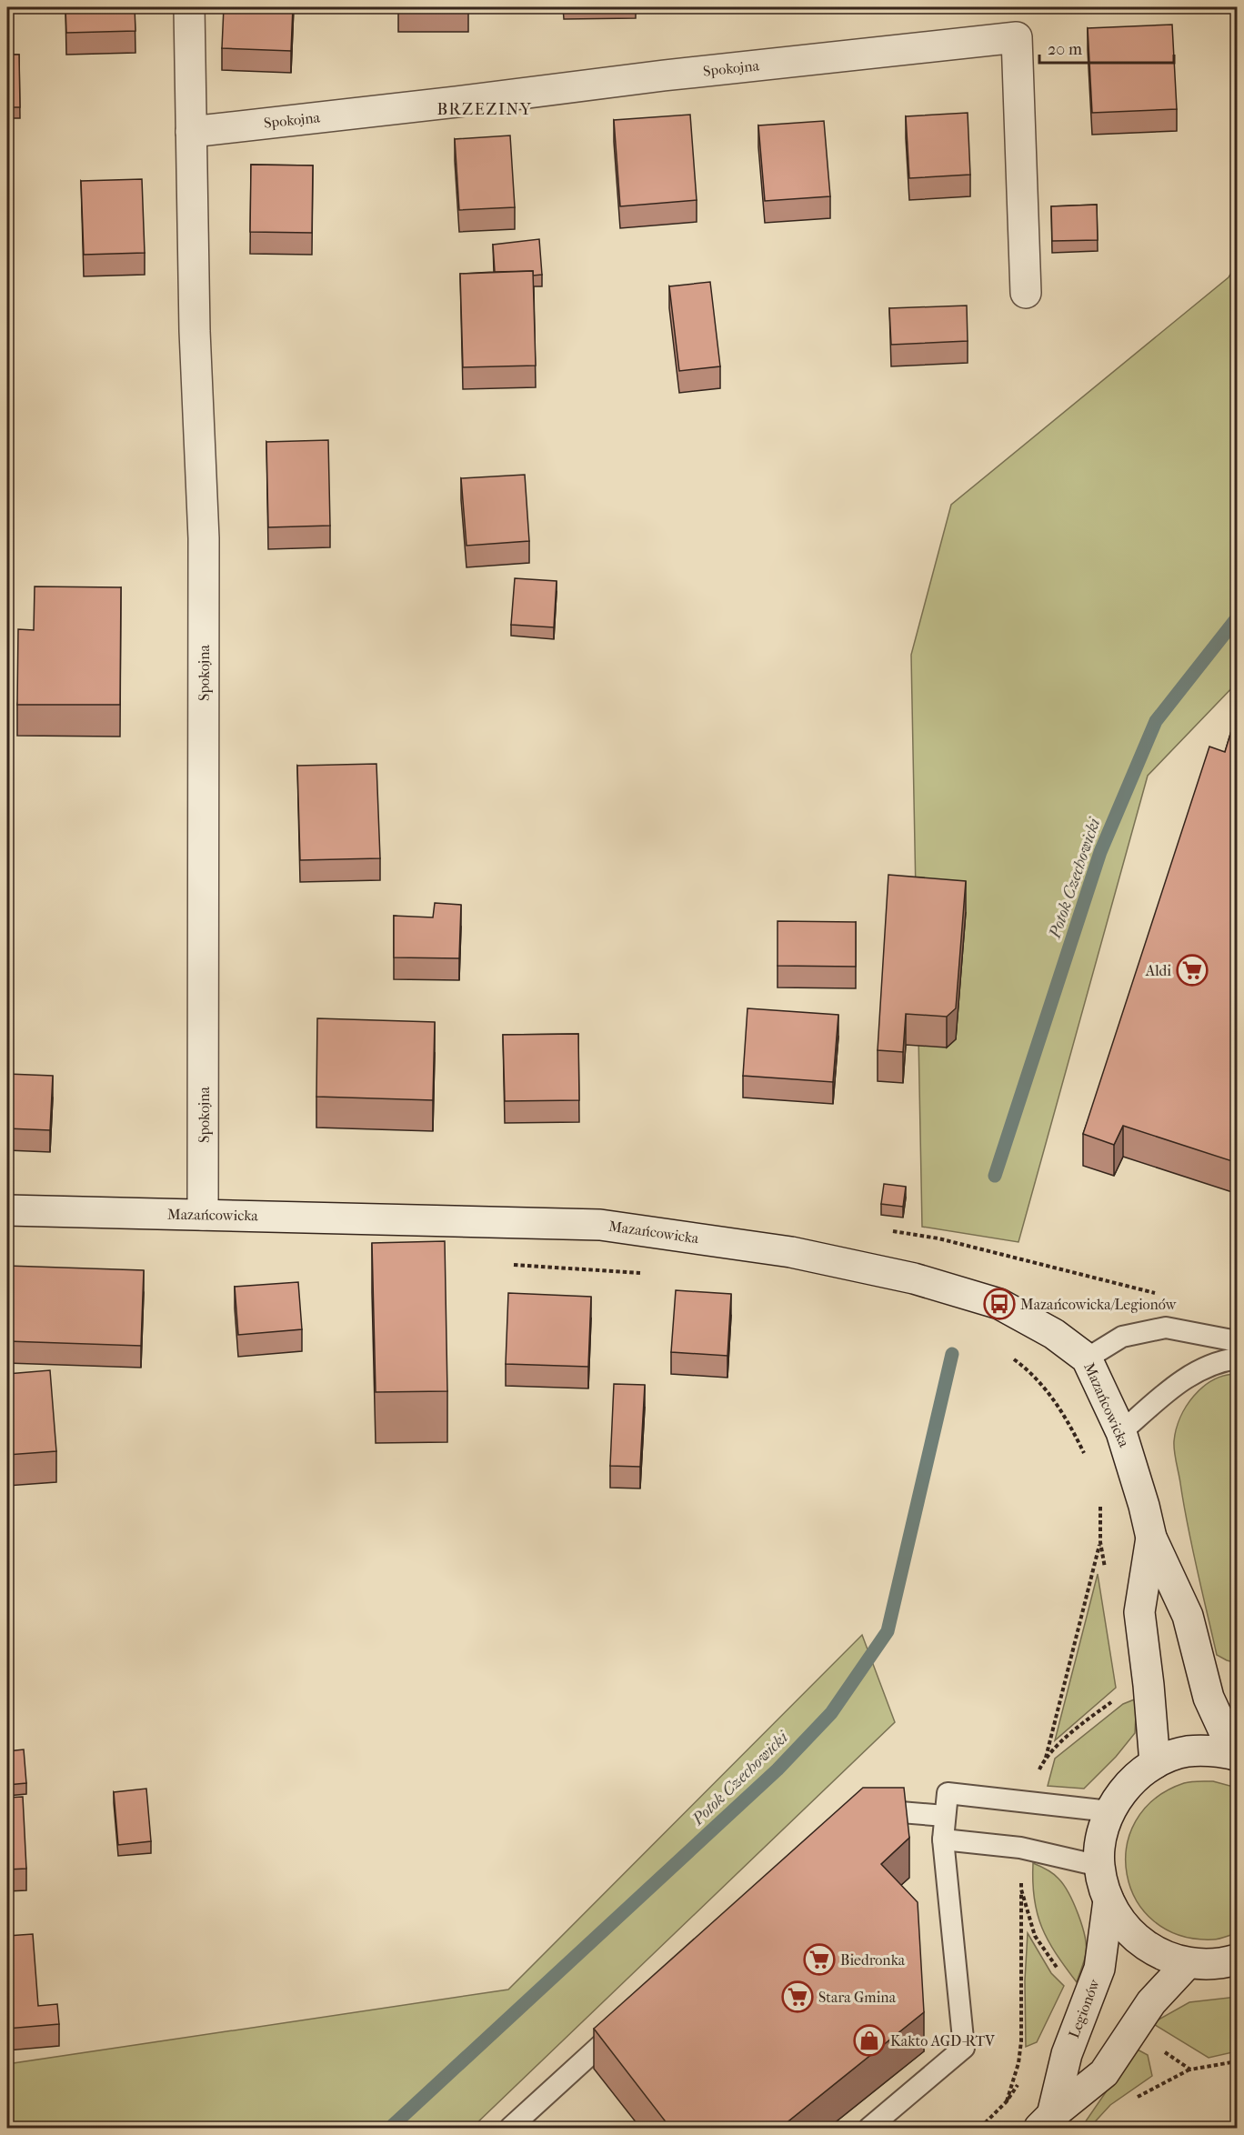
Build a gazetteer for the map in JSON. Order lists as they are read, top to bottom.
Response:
{
  "streets": {
    "street": ["Spokojna", "Mazańcowicka", "Legionów"]
  },
  "crossings": [
    ["Spokojna", "Mazańcowicka"]
  ],
  "districts": ["BRZEZINY"],
  "water": ["Potok Czechowicki"],
  "places": {
    "supermarket": ["Aldi", "Biedronka", "Stara Gmina"],
    "bus stop": ["Mazańcowicka/Legionów"],
    "shop": ["Kakto AGD-RTV"]
  },
  "scale_bar": "20 m"
}
